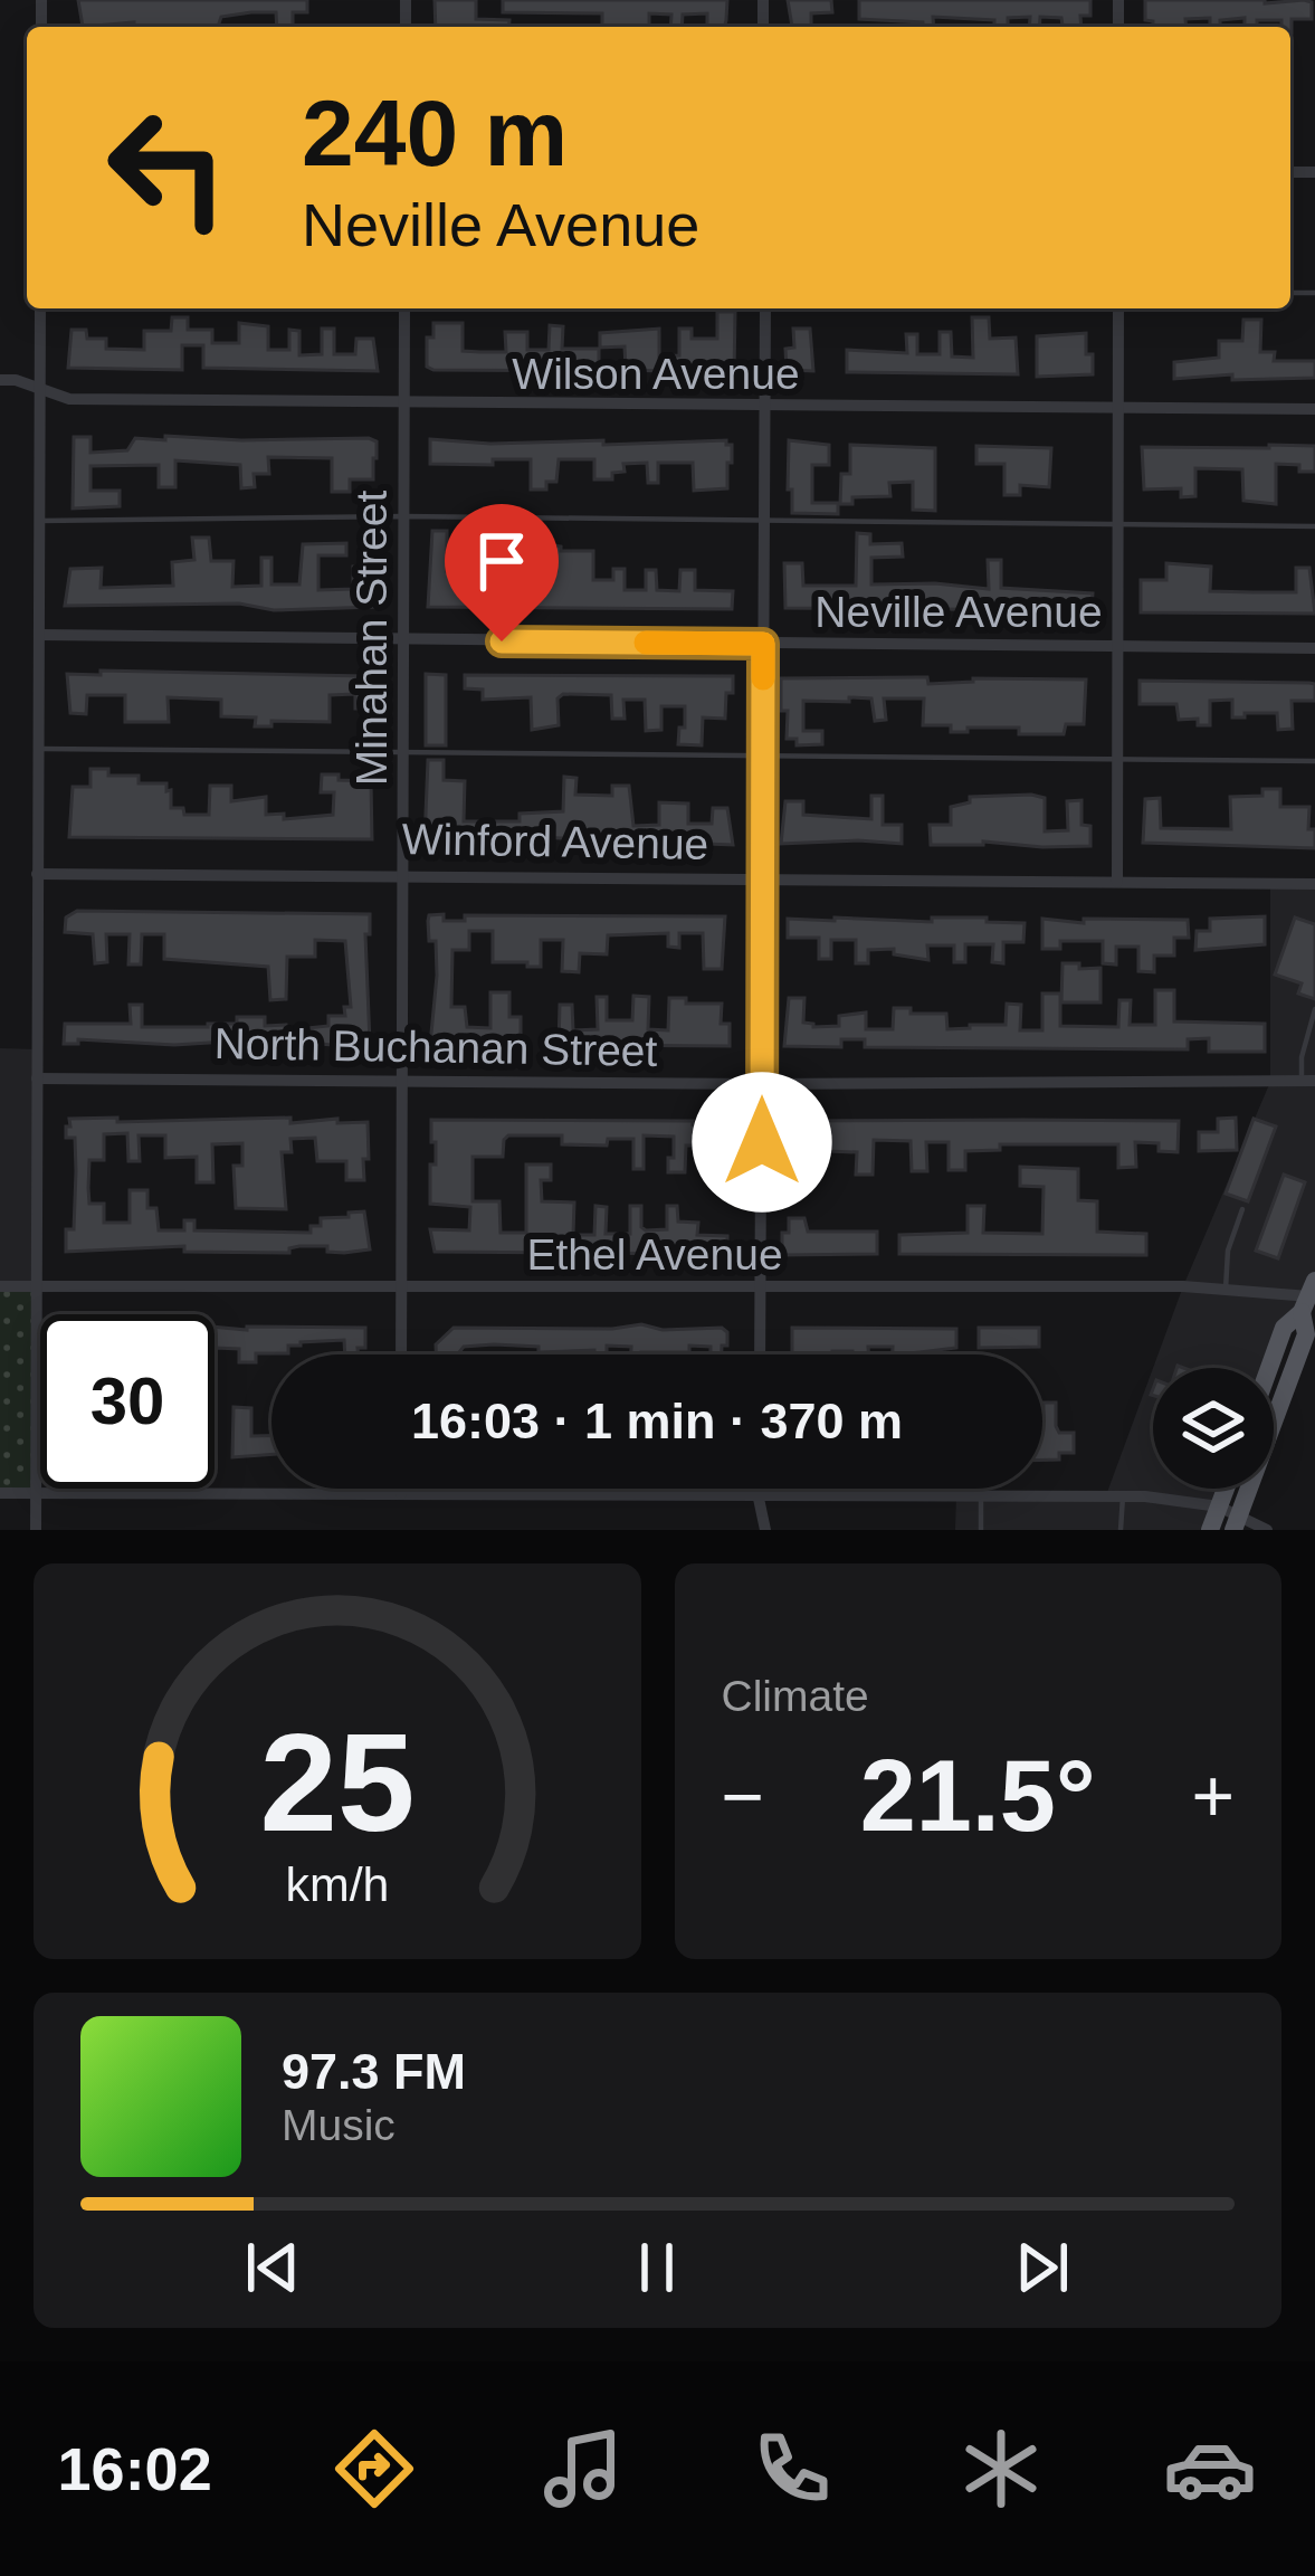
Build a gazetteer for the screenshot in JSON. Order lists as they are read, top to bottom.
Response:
{
  "streets": {
    "street": [
      "Wilson Avenue",
      "Neville Avenue",
      "Minahan Street",
      "Winford Avenue",
      "North Buchanan Street",
      "Ethel Avenue"
    ]
  },
  "crossings": [
    ["Wilson Avenue", "Minahan Street"],
    ["Neville Avenue", "Minahan Street"],
    ["Minahan Street", "Winford Avenue"],
    ["Minahan Street", "North Buchanan Street"],
    ["Minahan Street", "Ethel Avenue"]
  ],
  "page": {
    "turn": ["240 m", "Neville Avenue"],
    "limit": "30",
    "trip": "16:03 · 1 min · 370 m",
    "tile": "Climate",
    "heat": ["−", "21.5°", "+"],
    "song": ["97.3 FM", "Music"],
    "tabs": "16:02",
    "gauge": ["25", "km/h"]
  }
}
